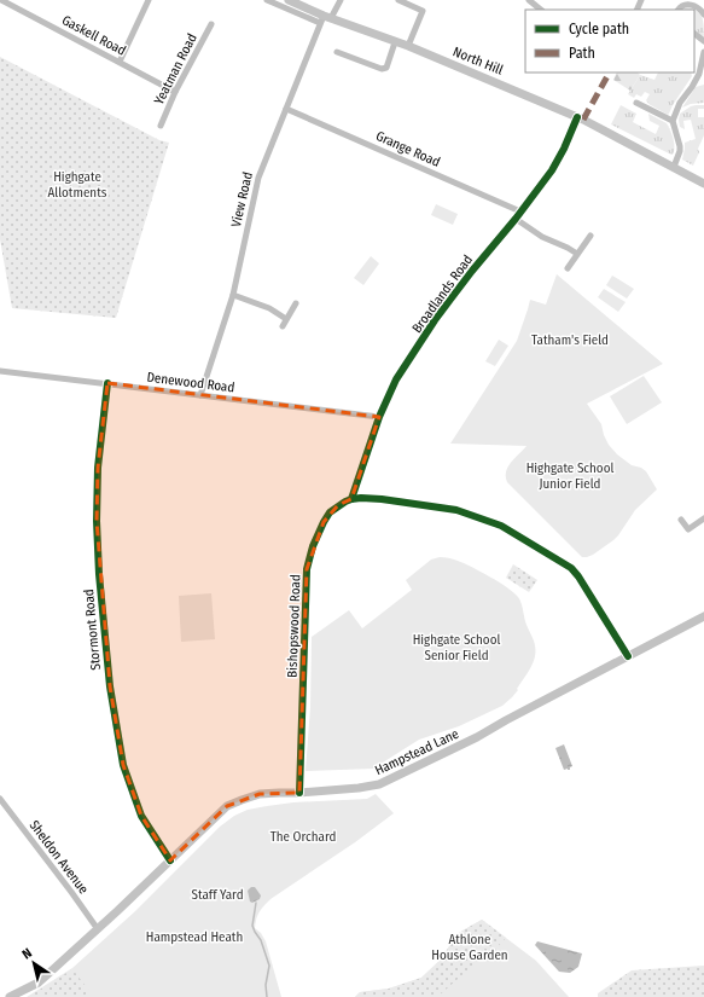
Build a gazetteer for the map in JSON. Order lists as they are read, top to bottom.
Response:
{
  "streets": {
    "main road": ["North Hill", "Hampstead Lane"],
    "street": [
      "Gaskell Road",
      "Yeatman Road",
      "Grange Road",
      "View Road",
      "Broadlands Road",
      "Denewood Road",
      "Bishopswood Road",
      "Stormont Road",
      "Sheldon Avenue"
    ]
  },
  "crossings": [
    ["Gaskell Road", "Yeatman Road"],
    ["North Hill", "View Road"],
    ["North Hill", "Broadlands Road"],
    ["Grange Road", "View Road"],
    ["Grange Road", "Broadlands Road"],
    ["View Road", "Denewood Road"],
    ["Broadlands Road", "Denewood Road"],
    ["Broadlands Road", "Bishopswood Road"],
    ["Denewood Road", "Stormont Road"],
    ["Bishopswood Road", "Hampstead Lane"],
    ["Stormont Road", "Hampstead Lane"],
    ["Hampstead Lane", "Sheldon Avenue"]
  ],
  "parks": [
    "Highgate Allotments",
    "Tatham's Field",
    "Highgate School Junior Field",
    "Highgate School Senior Field",
    "The Orchard",
    "Staff Yard",
    "Hampstead Heath",
    "Athlone House Garden"
  ],
  "legend": ["Cycle path", "Path"],
  "north": "top left"
}
